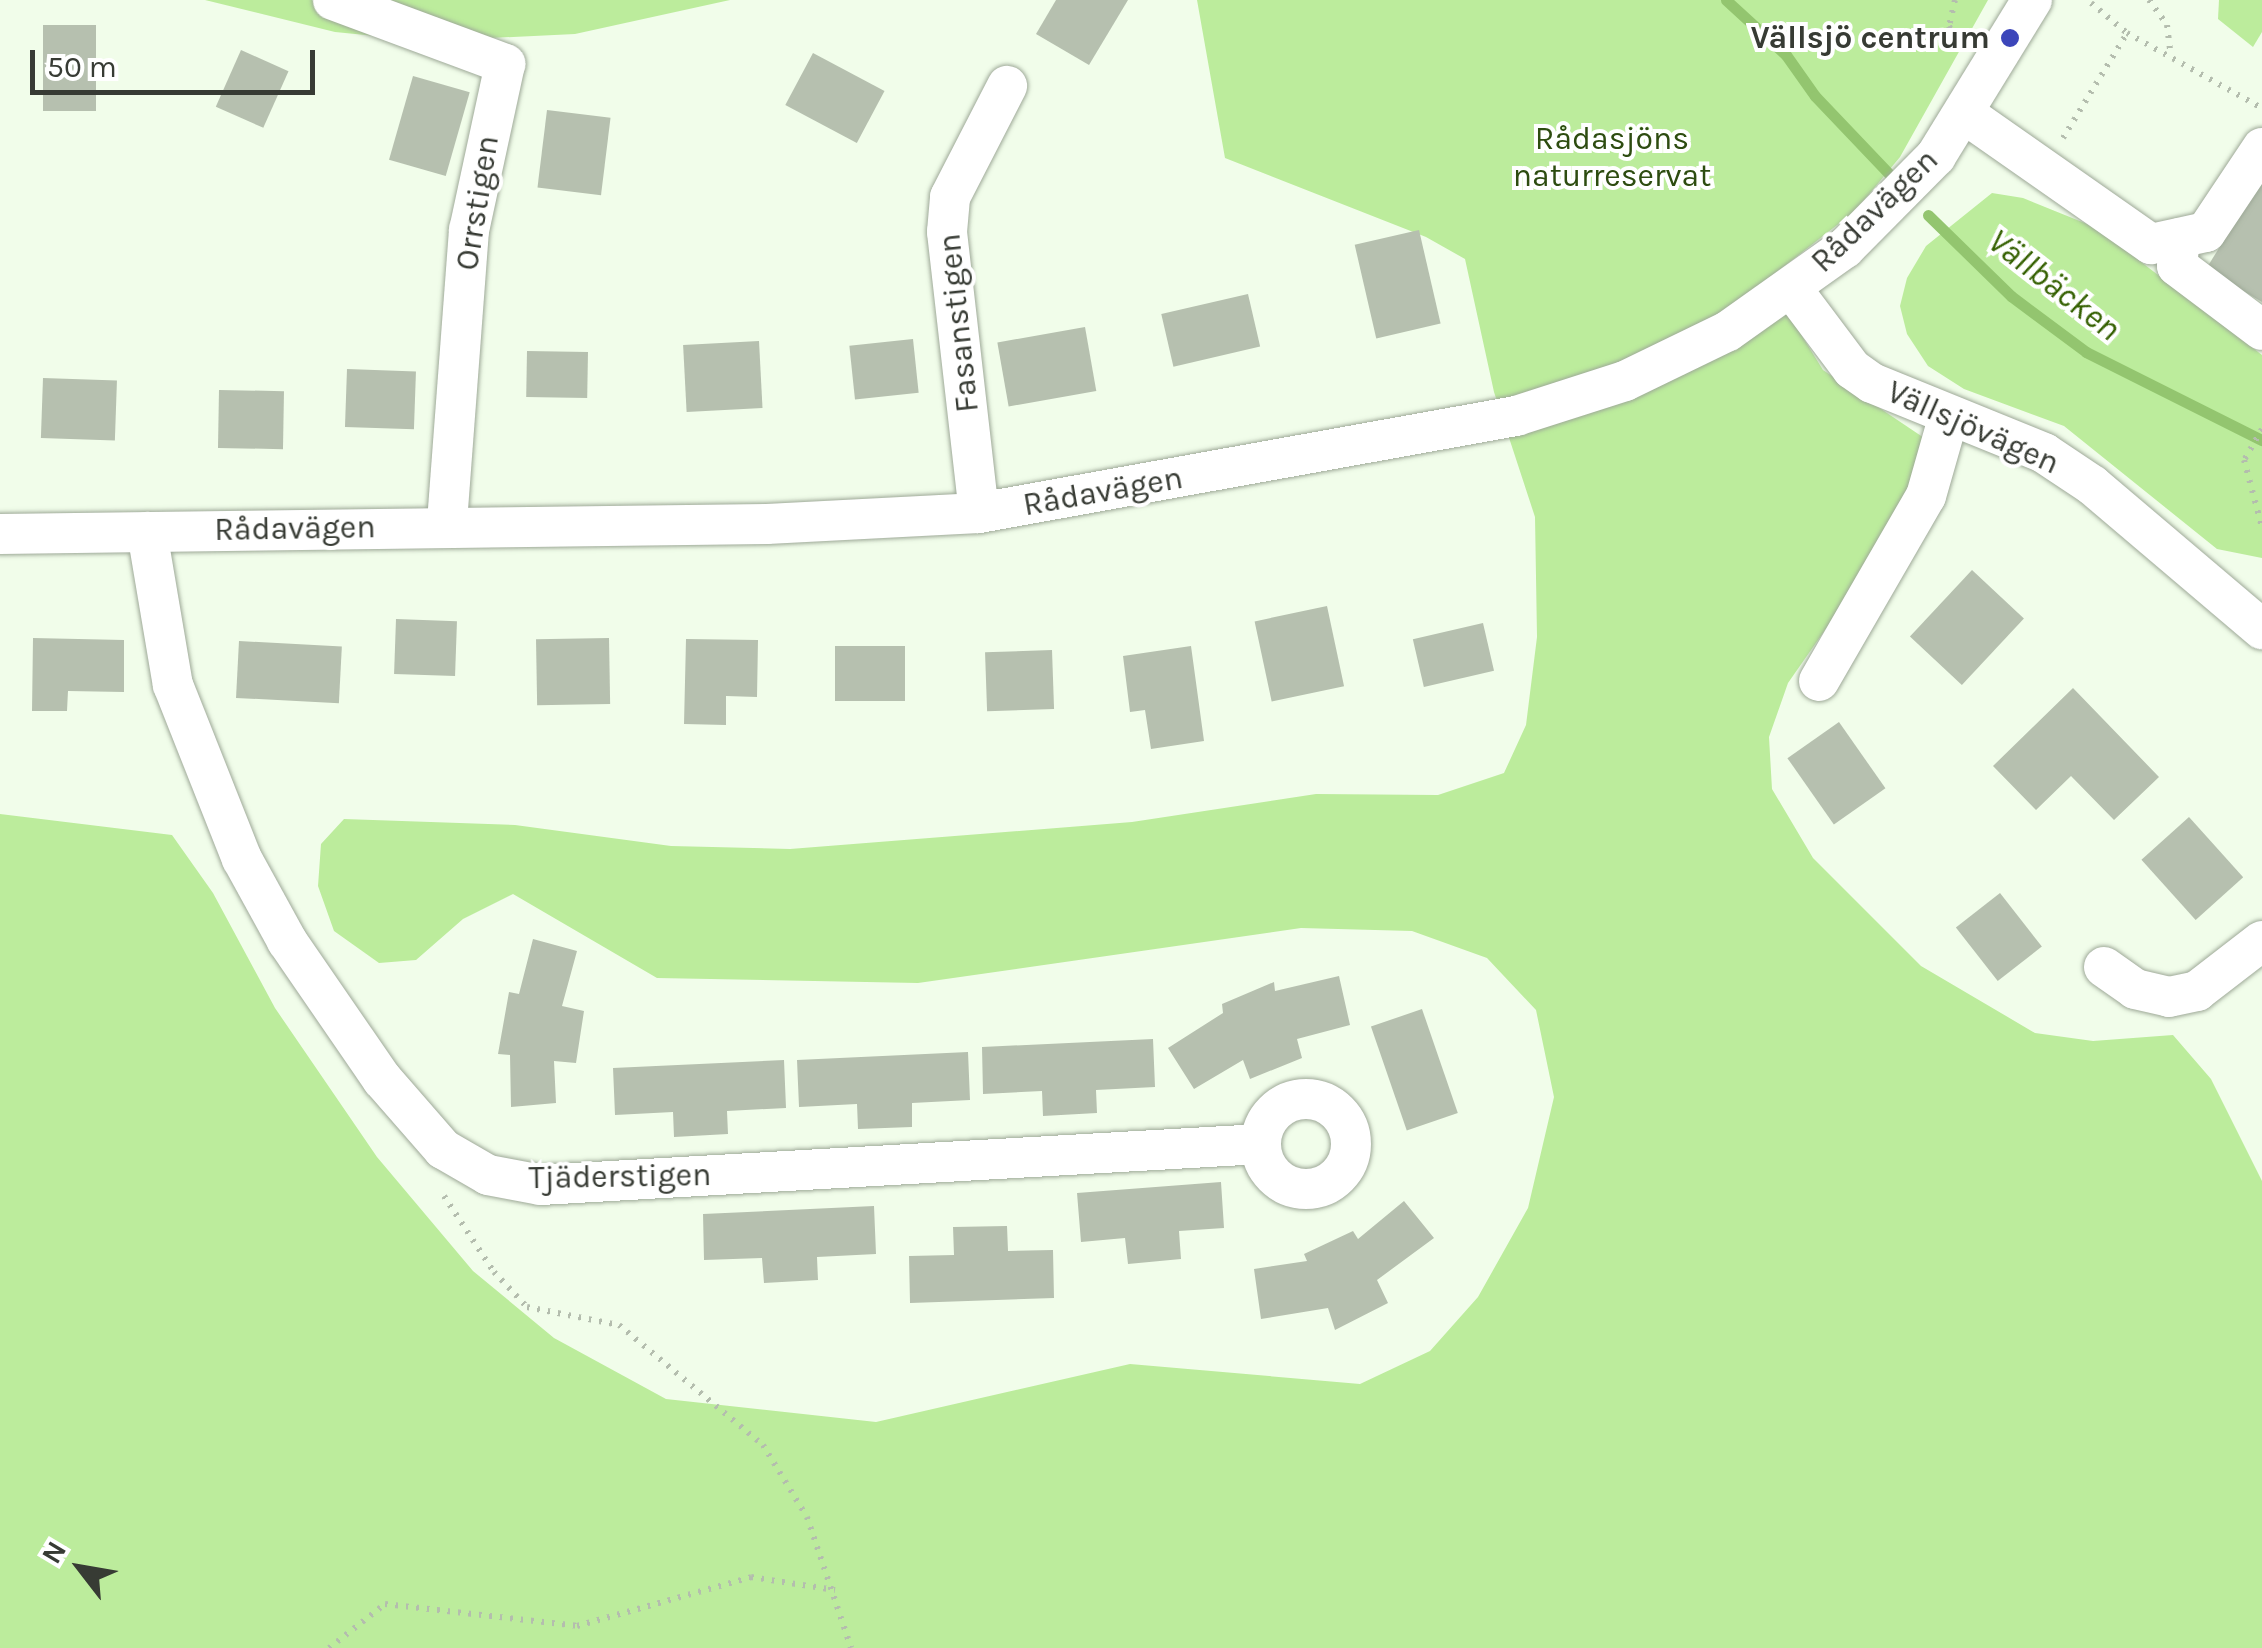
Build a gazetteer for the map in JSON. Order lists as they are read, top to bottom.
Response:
{
  "streets": {
    "street": [
      "Orrstigen",
      "Rådavägen",
      "Fasanstigen",
      "Vällsjövägen",
      "Tjäderstigen"
    ]
  },
  "crossings": [
    ["Orrstigen", "Rådavägen"],
    ["Rådavägen", "Fasanstigen"],
    ["Rådavägen", "Vällsjövägen"],
    ["Rådavägen", "Tjäderstigen"]
  ],
  "water": ["Vällbäcken"],
  "parks": ["Rådasjöns naturreservat"],
  "places": ["Vällsjö centrum"],
  "scale_bar": "50 m",
  "north": "top left"
}
